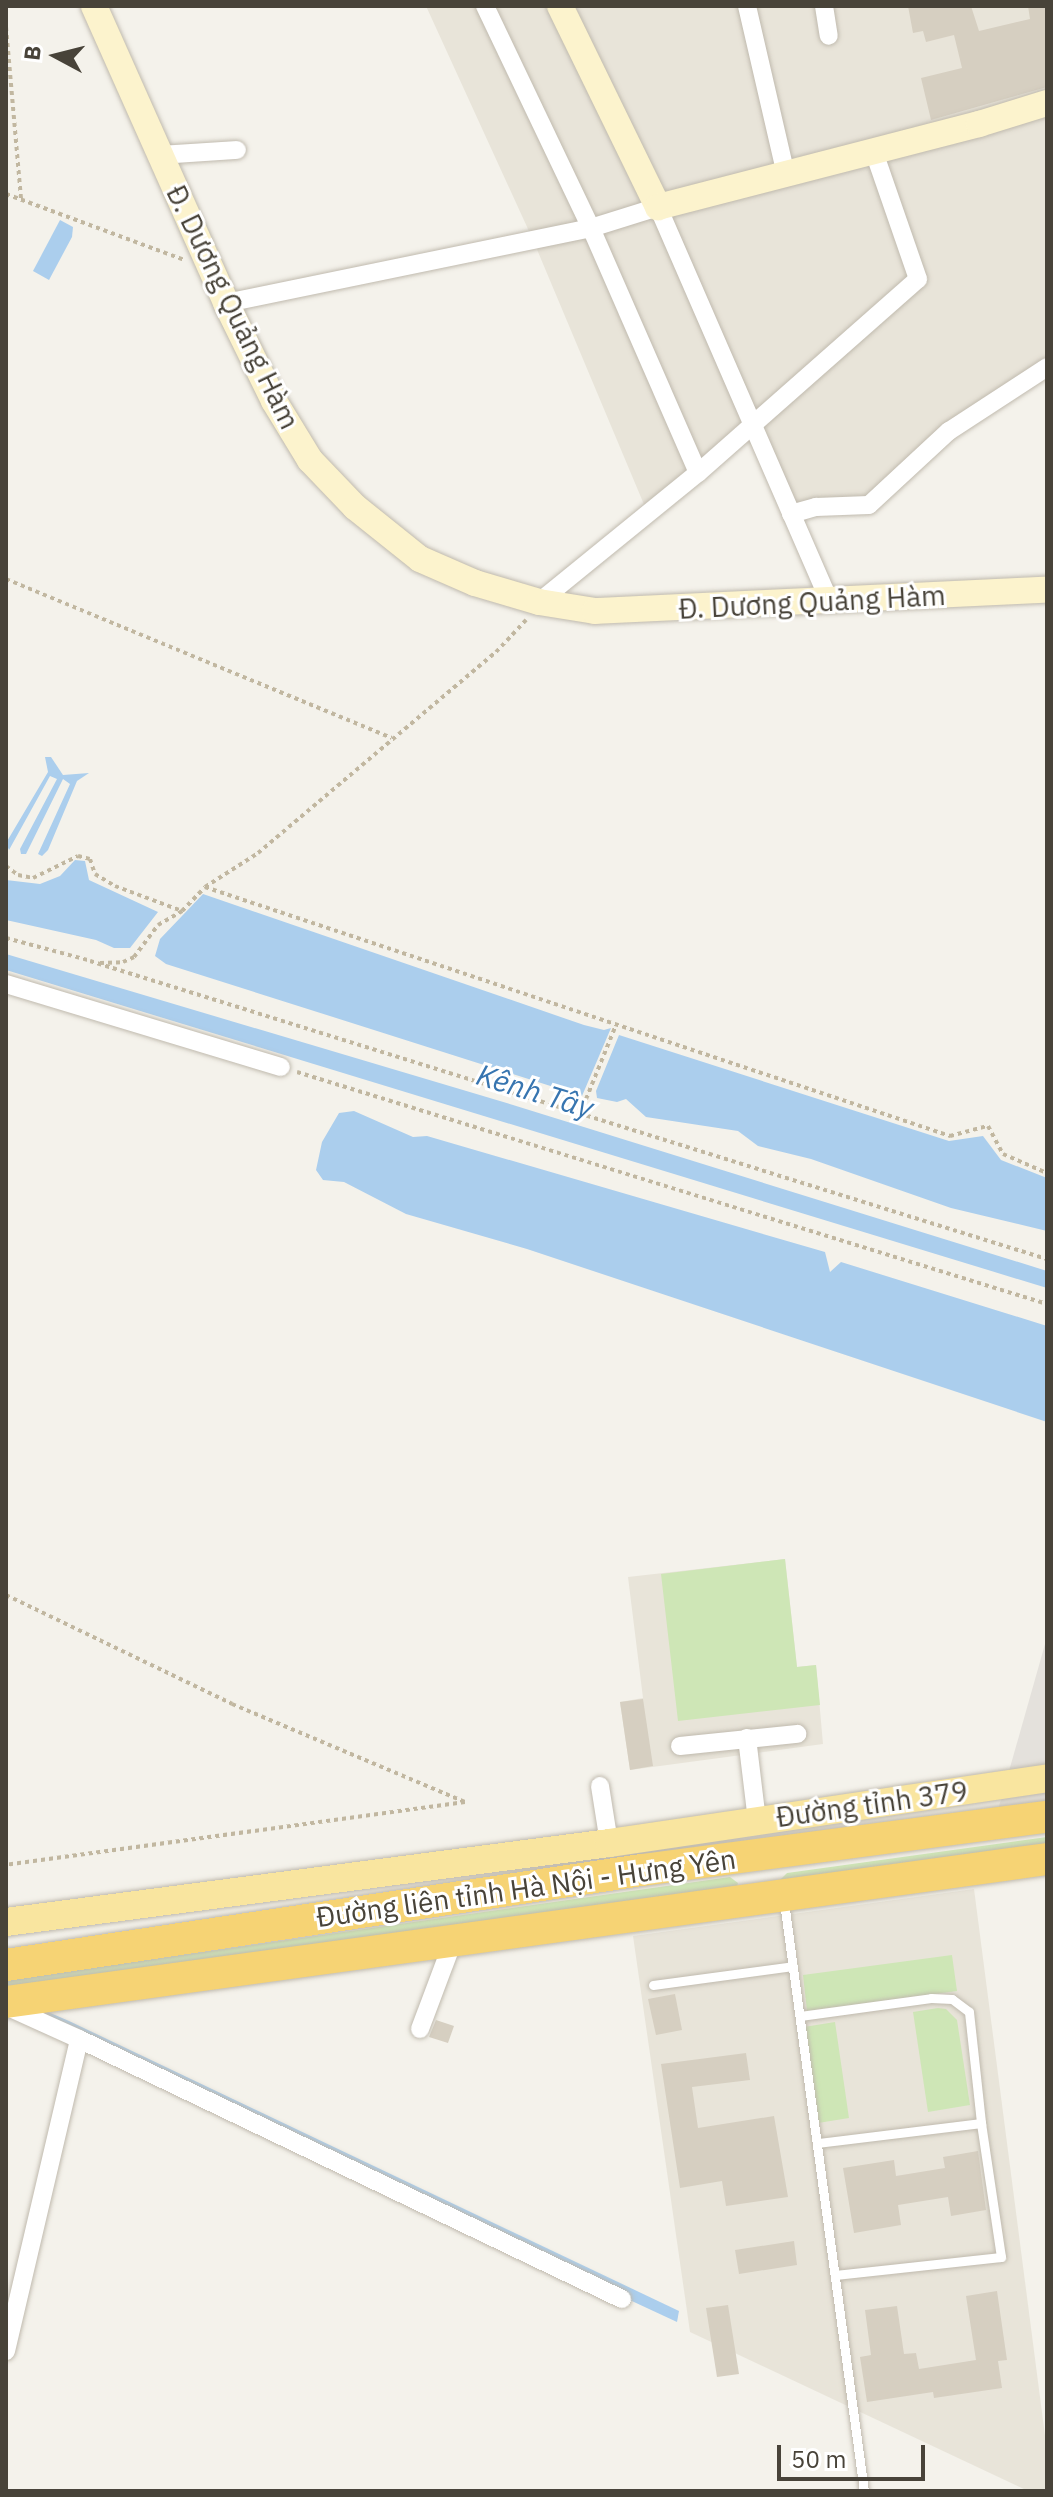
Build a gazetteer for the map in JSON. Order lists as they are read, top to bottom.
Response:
{
  "streets": {
    "highway": ["Đường liên tỉnh Hà Nội - Hưng Yên"],
    "main road": ["Đường tỉnh 379"],
    "street": ["Đ. Dương Quảng Hàm"]
  },
  "water": ["Kênh Tây"],
  "scale_bar": "50 m",
  "north": "left"
}
